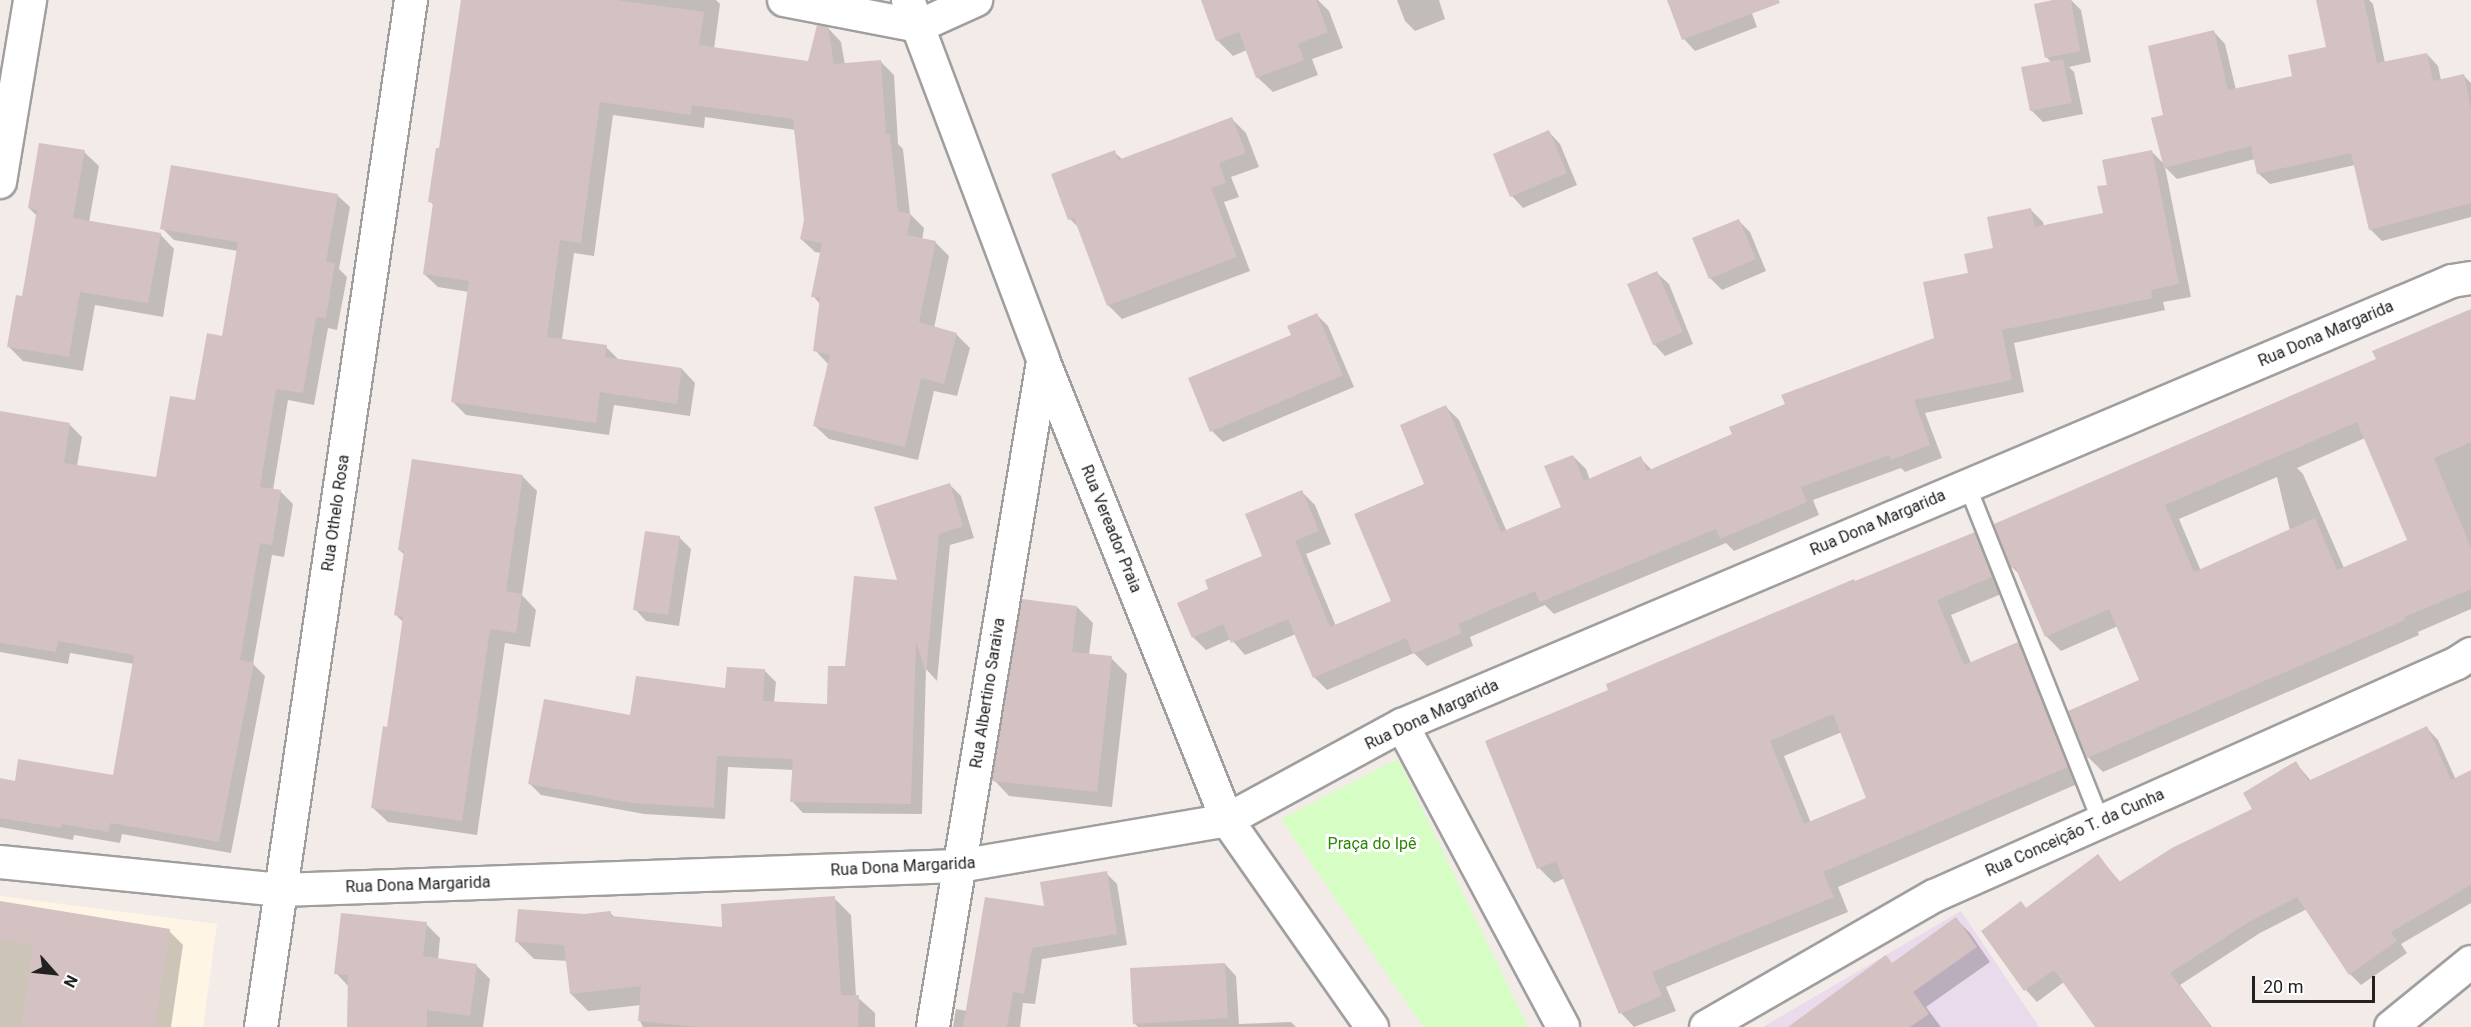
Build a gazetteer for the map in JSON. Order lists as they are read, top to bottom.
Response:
{
  "streets": {
    "street": [
      "Rua Dona Margarida",
      "Rua Othelo Rosa",
      "Rua Vereador Praia",
      "Rua Albertino Saraiva",
      "Rua Conceição T. da Cunha"
    ]
  },
  "crossings": [
    ["Rua Dona Margarida", "Rua Othelo Rosa"],
    ["Rua Dona Margarida", "Rua Vereador Praia"],
    ["Rua Dona Margarida", "Rua Albertino Saraiva"],
    ["Rua Vereador Praia", "Rua Albertino Saraiva"]
  ],
  "parks": ["Praça do Ipê"],
  "scale_bar": "20 m",
  "north": "bottom right"
}
